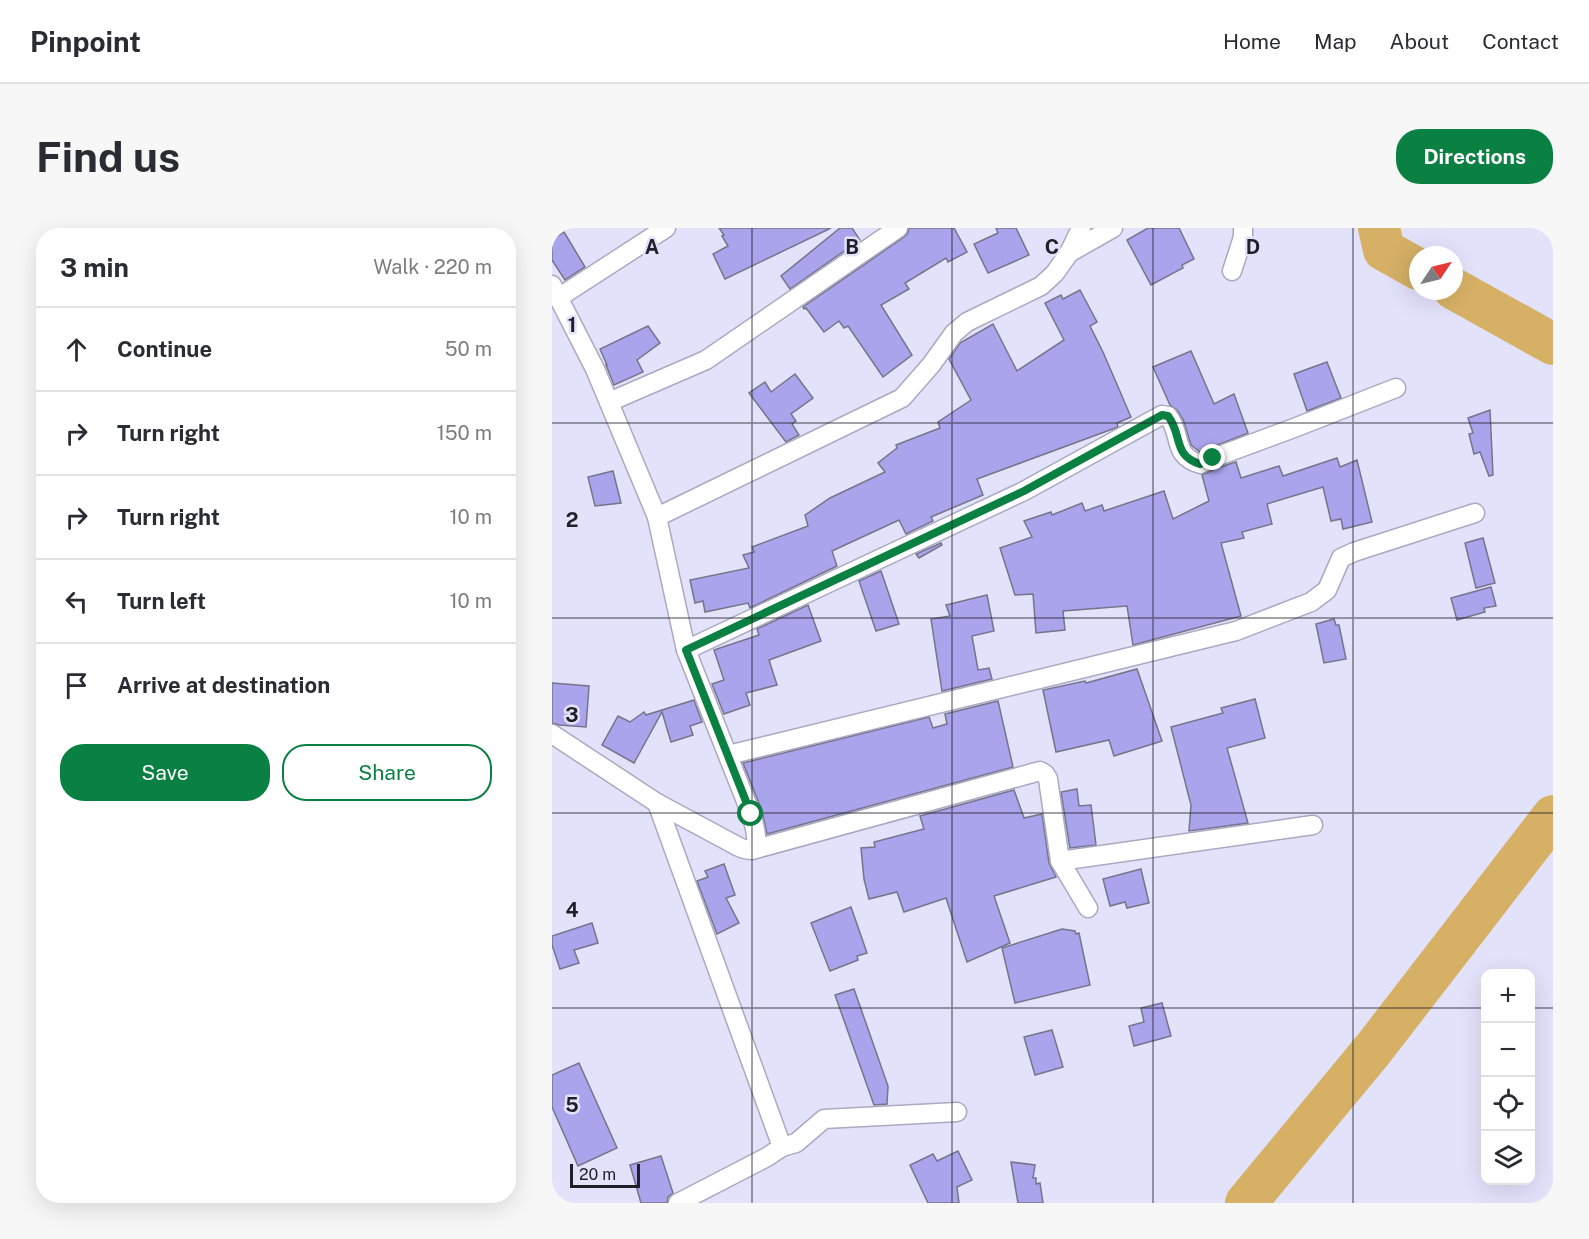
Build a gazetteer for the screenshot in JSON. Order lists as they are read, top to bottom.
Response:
{
  "scale_bar": "20 m",
  "north": "top right",
  "page": {
    "header": "Pinpoint",
    "nav": [
      "Home",
      "Map",
      "About",
      "Contact"
    ],
    "buttons": [
      "Directions",
      ["Save", "Share"]
    ],
    "title": "Find us",
    "heading": ["3 min", "Walk · 220 m"],
    "list": [
      ["Continue", "50 m"],
      ["Turn right", "150 m"],
      ["Turn right", "10 m"],
      ["Turn left", "10 m"],
      "Arrive at destination"
    ],
    "map_buttons": ["+", "−"],
    "scale": "20 m"
  },
  "grid": {
    "columns": [
      "A",
      "B",
      "C",
      "D"
    ],
    "rows": [
      "1",
      "2",
      "3",
      "4",
      "5"
    ]
  }
}
